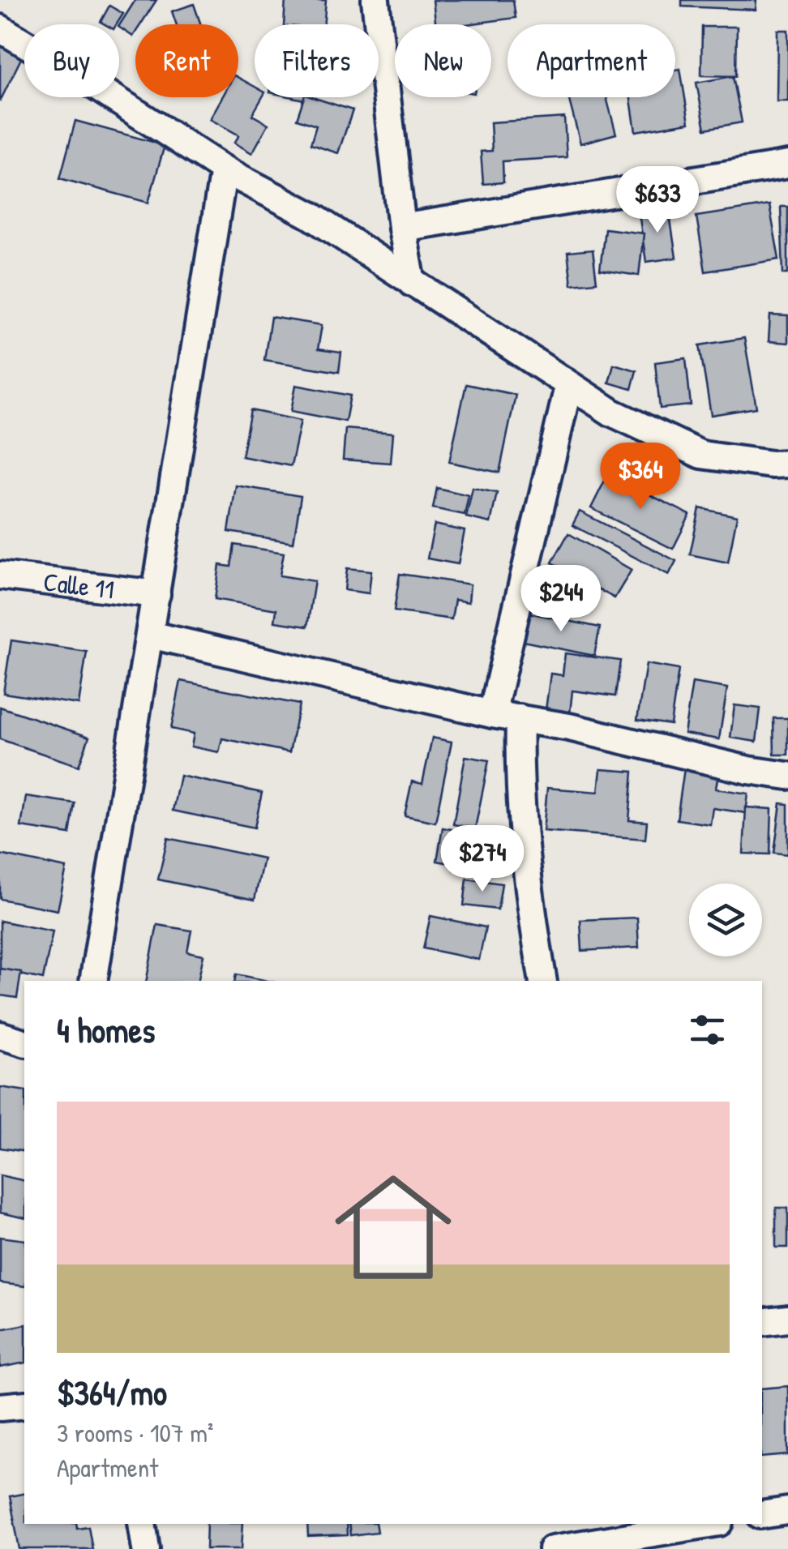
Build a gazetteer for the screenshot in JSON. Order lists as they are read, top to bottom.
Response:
{
  "streets": {
    "street": ["Calle 11"]
  },
  "page": {
    "chip": [
      "Buy",
      "Rent",
      "Filters",
      "New",
      "Apartment"
    ],
    "price": [
      "$633",
      "$364",
      "$244",
      "$274"
    ],
    "heading": "4 homes",
    "list": [
      {
        "name": "$364/mo",
        "note": "3 rooms · 107 m² · Apartment"
      }
    ]
  }
}
